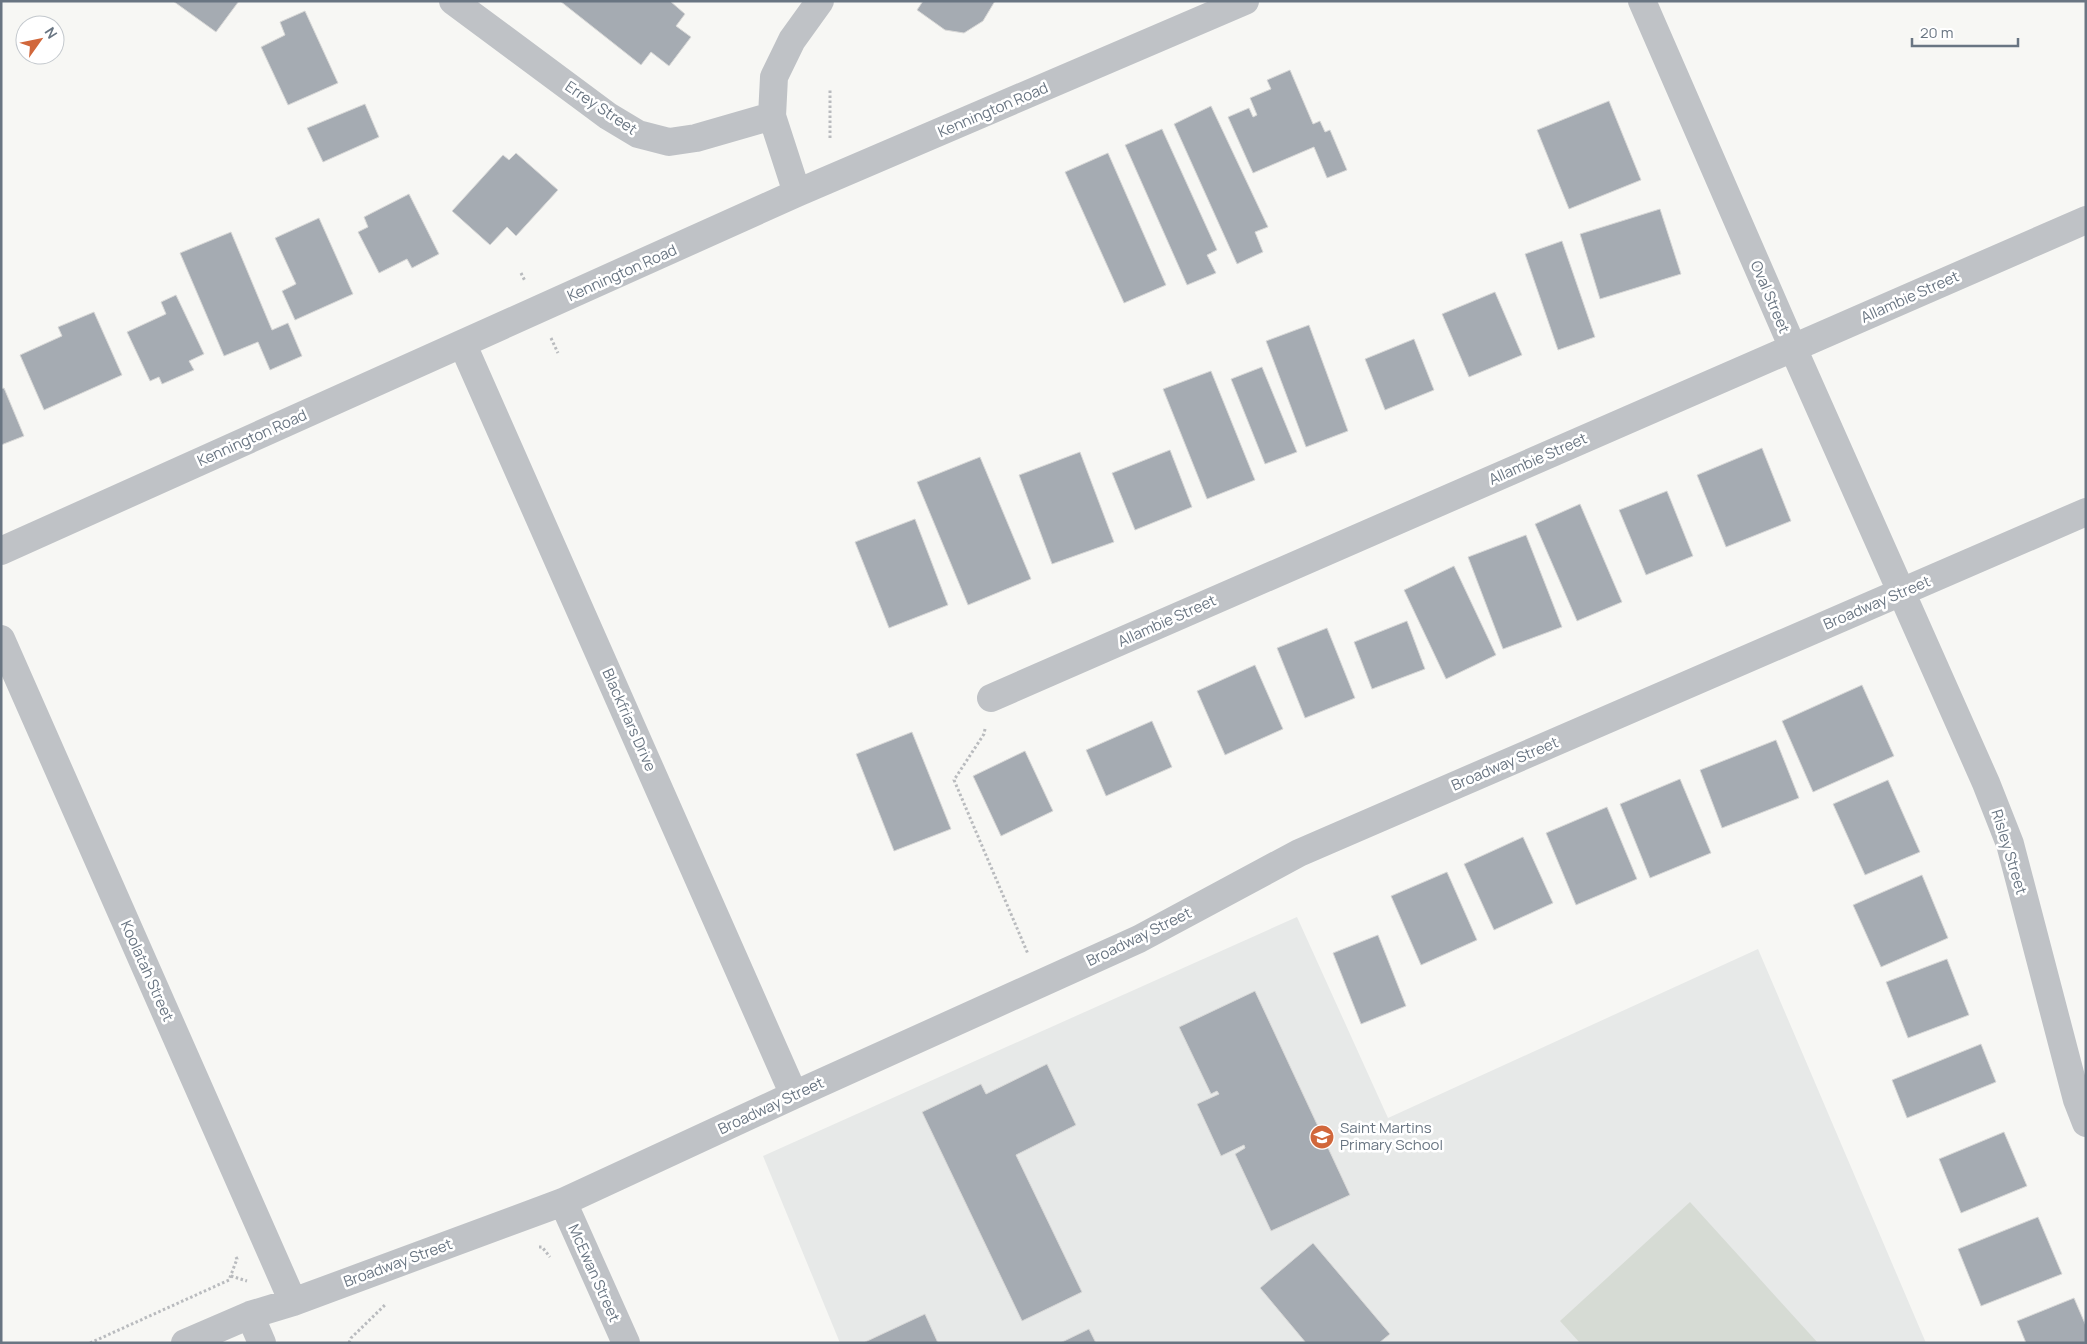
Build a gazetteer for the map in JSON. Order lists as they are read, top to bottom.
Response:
{
  "streets": {
    "street": [
      "Errey Street",
      "Kennington Road",
      "Oval Street",
      "Allambie Street",
      "Broadway Street",
      "Blackfriars Drive",
      "Risley Street",
      "Koolatah Street",
      "McEwan Street"
    ]
  },
  "crossings": [
    ["Kennington Road", "Blackfriars Drive"],
    ["Oval Street", "Allambie Street"],
    ["Oval Street", "Broadway Street"],
    ["Oval Street", "Risley Street"],
    ["Broadway Street", "Blackfriars Drive"],
    ["Broadway Street", "Risley Street"],
    ["Broadway Street", "Koolatah Street"],
    ["Broadway Street", "McEwan Street"]
  ],
  "places": {
    "school or university": ["Saint Martins Primary School"]
  },
  "scale_bar": "20 m",
  "north": "top right"
}
